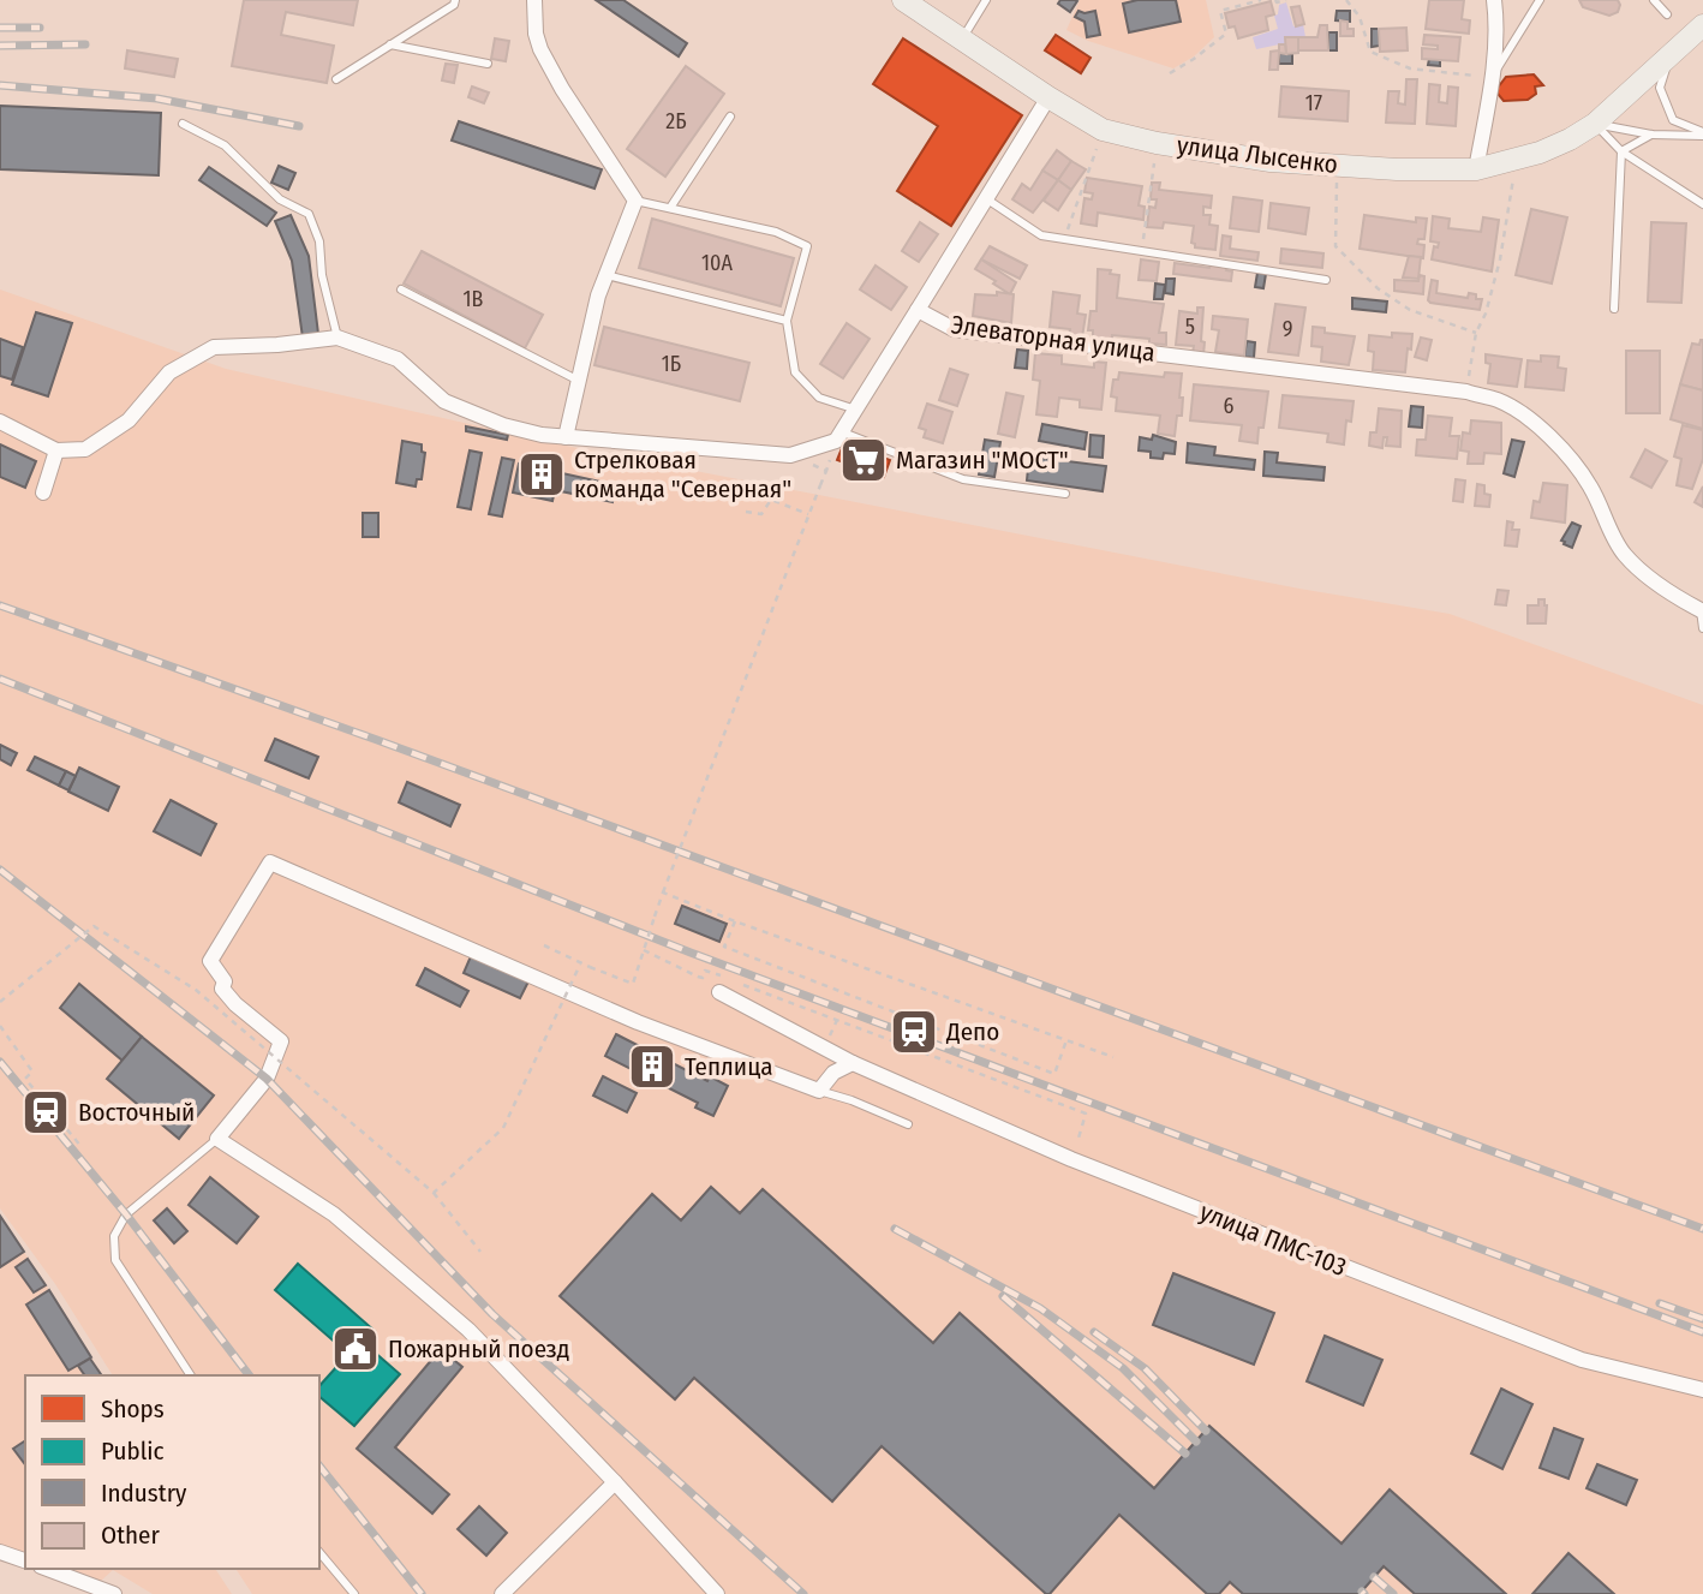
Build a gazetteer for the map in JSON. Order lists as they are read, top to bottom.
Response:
{
  "streets": {
    "main road": ["улица Лысенко"],
    "street": ["Элеваторная улица", "улица ПМС-103"]
  },
  "places": {
    "supermarket": ["Магазин \"МОСТ\""],
    "building": ["Стрелковая команда \"Северная\"", "Теплица"],
    "station": ["Депо", "Восточный"],
    "public building": ["Пожарный поезд"]
  },
  "house_numbers": [
    "17",
    "2Б",
    "10А",
    "1В",
    "5",
    "9",
    "1Б",
    "6"
  ],
  "legend": [
    "Shops",
    "Public",
    "Industry",
    "Other"
  ]
}
